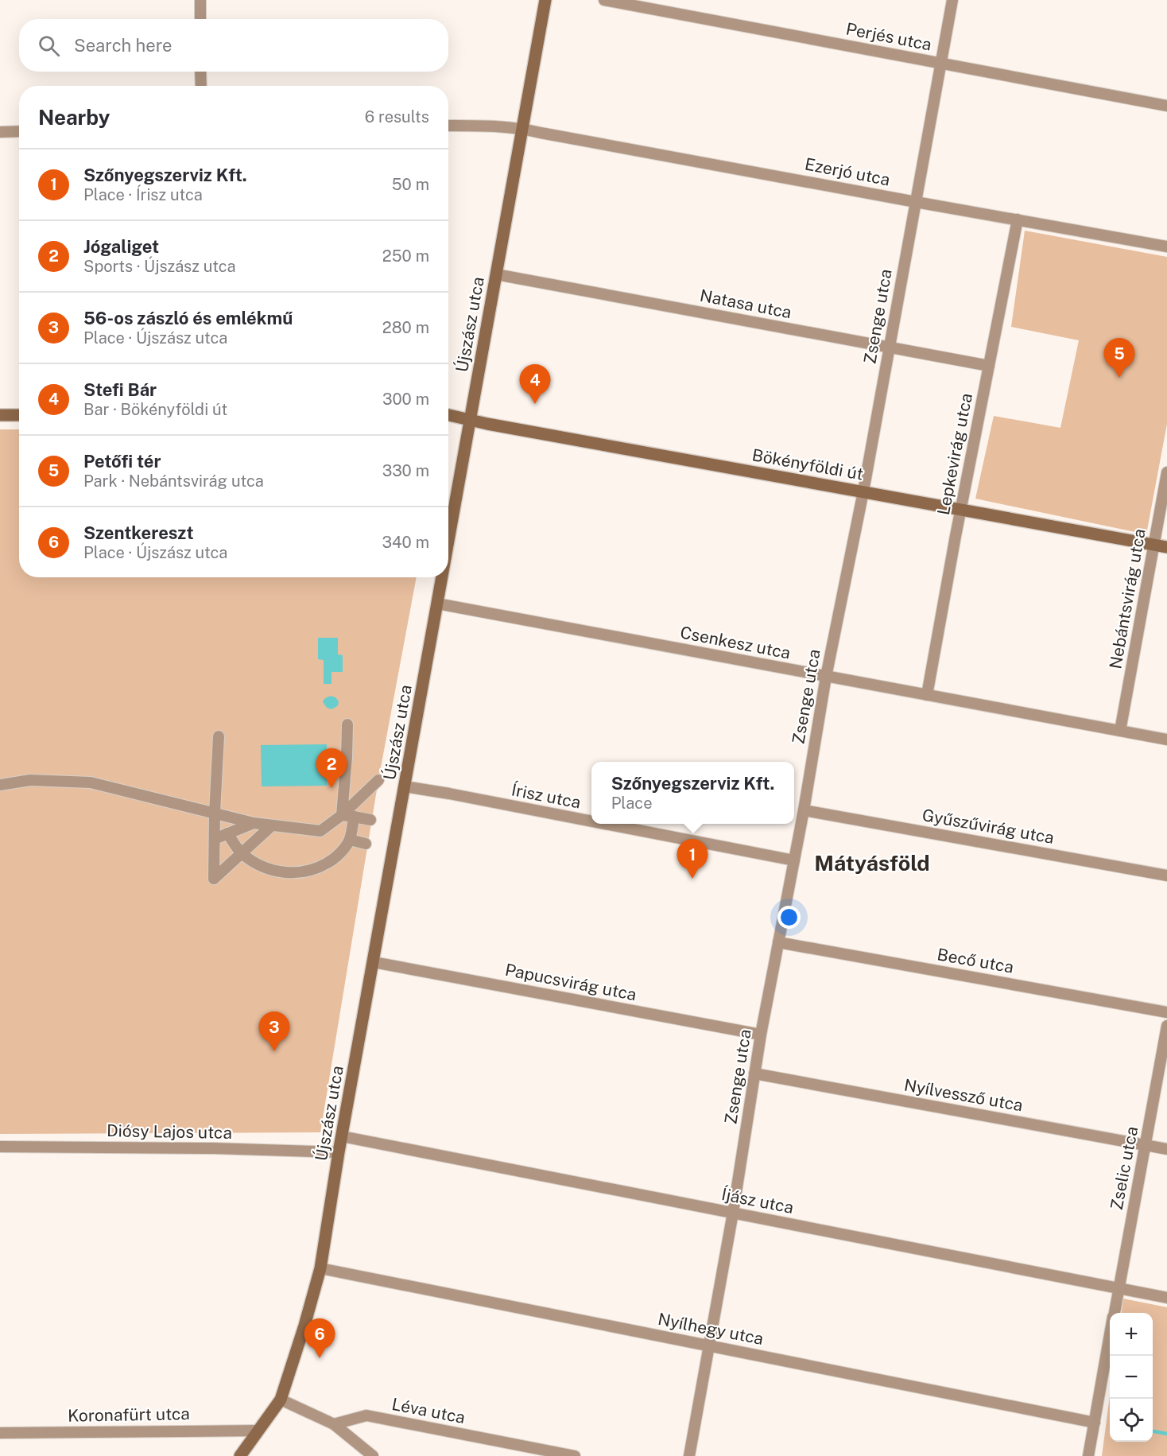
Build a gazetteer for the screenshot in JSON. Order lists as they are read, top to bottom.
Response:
{
  "streets": {
    "street": [
      "Perjés utca",
      "Ezerjó utca",
      "Natasa utca",
      "Zsenge utca",
      "Újszász utca",
      "Lepkevirág utca",
      "Bökényföldi út",
      "Nebántsvirág utca",
      "Csenkesz utca",
      "Írisz utca",
      "Gyűszűvirág utca",
      "Becő utca",
      "Papucsvirág utca",
      "Nyílvessző utca",
      "Diósy Lajos utca",
      "Zselic utca",
      "Íjász utca",
      "Nyílhegy utca",
      "Léva utca",
      "Koronafürt utca"
    ]
  },
  "crossings": [
    ["Perjés utca", "Zsenge utca"],
    ["Ezerjó utca", "Zsenge utca"],
    ["Ezerjó utca", "Újszász utca"],
    ["Ezerjó utca", "Lepkevirág utca"],
    ["Natasa utca", "Zsenge utca"],
    ["Natasa utca", "Újszász utca"],
    ["Natasa utca", "Lepkevirág utca"],
    ["Zsenge utca", "Bökényföldi út"],
    ["Zsenge utca", "Csenkesz utca"],
    ["Zsenge utca", "Írisz utca"],
    ["Zsenge utca", "Gyűszűvirág utca"],
    ["Zsenge utca", "Becő utca"],
    ["Zsenge utca", "Papucsvirág utca"],
    ["Zsenge utca", "Nyílvessző utca"],
    ["Zsenge utca", "Íjász utca"],
    ["Zsenge utca", "Nyílhegy utca"],
    ["Újszász utca", "Bökényföldi út"],
    ["Újszász utca", "Csenkesz utca"],
    ["Újszász utca", "Írisz utca"],
    ["Újszász utca", "Papucsvirág utca"],
    ["Újszász utca", "Diósy Lajos utca"],
    ["Újszász utca", "Íjász utca"],
    ["Újszász utca", "Nyílhegy utca"],
    ["Újszász utca", "Koronafürt utca"],
    ["Lepkevirág utca", "Bökényföldi út"],
    ["Lepkevirág utca", "Csenkesz utca"],
    ["Bökényföldi út", "Nebántsvirág utca"],
    ["Nebántsvirág utca", "Csenkesz utca"],
    ["Nyílvessző utca", "Zselic utca"],
    ["Zselic utca", "Íjász utca"],
    ["Zselic utca", "Nyílhegy utca"]
  ],
  "districts": ["Mátyásföld"],
  "page": {
    "search": "Search here",
    "heading": ["Nearby", "6 results"],
    "list": [
      {
        "mark": "1",
        "name": "Szőnyegszerviz Kft.",
        "note": "Place · Írisz utca",
        "value": "50 m"
      },
      {
        "mark": "2",
        "name": "Jógaliget",
        "note": "Sports · Újszász utca",
        "value": "250 m"
      },
      {
        "mark": "3",
        "name": "56-os zászló és emlékmű",
        "note": "Place · Újszász utca",
        "value": "280 m"
      },
      {
        "mark": "4",
        "name": "Stefi Bár",
        "note": "Bar · Bökényföldi út",
        "value": "300 m"
      },
      {
        "mark": "5",
        "name": "Petőfi tér",
        "note": "Park · Nebántsvirág utca",
        "value": "330 m"
      },
      {
        "mark": "6",
        "name": "Szentkereszt",
        "note": "Place · Újszász utca",
        "value": "340 m"
      }
    ],
    "pins": [
      "5",
      "4",
      "2",
      "1",
      "3",
      "6"
    ],
    "popup": ["Szőnyegszerviz Kft.", "Place"],
    "map_buttons": ["+", "−"]
  }
}
